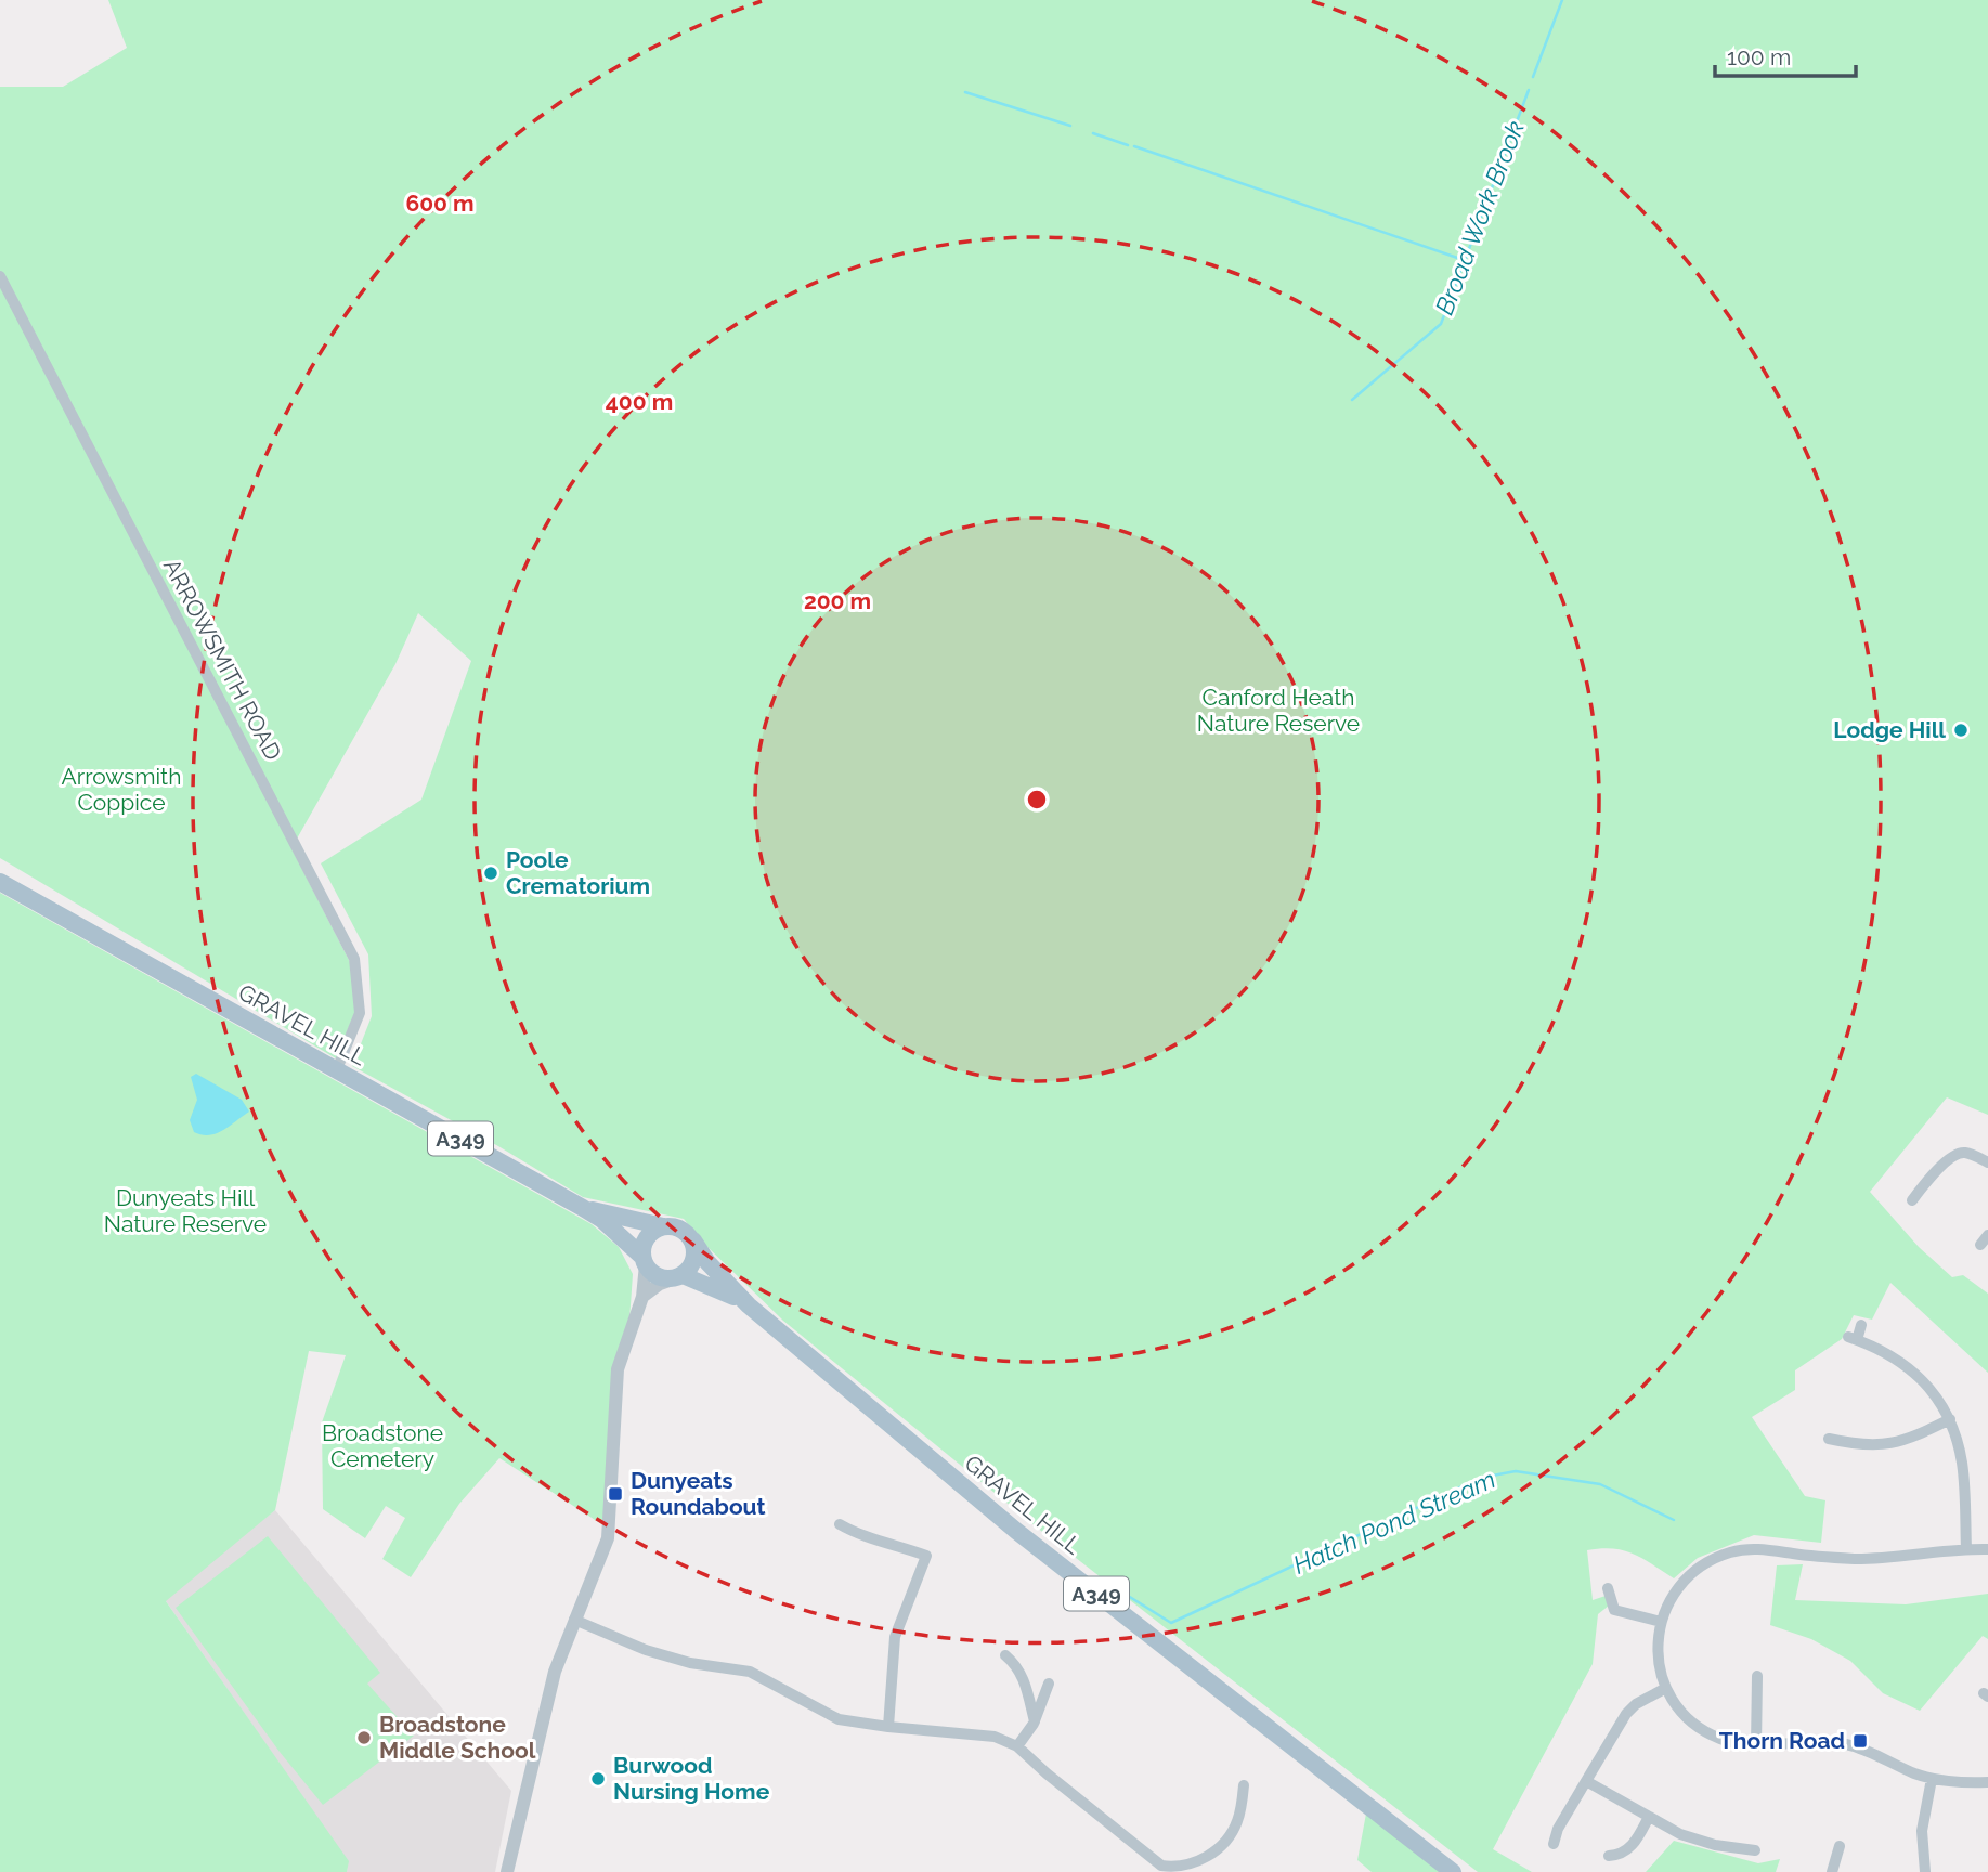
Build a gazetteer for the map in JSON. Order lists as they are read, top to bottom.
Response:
{
  "streets": {
    "main road": ["GRAVEL HILL", "A349"],
    "street": ["ARROWSMITH ROAD"]
  },
  "crossings": [
    ["ARROWSMITH ROAD", "GRAVEL HILL"]
  ],
  "water": ["Broad Work Brook", "Hatch Pond Stream"],
  "parks": [
    "Canford Heath Nature Reserve",
    "Arrowsmith Coppice",
    "Dunyeats Hill Nature Reserve",
    "Broadstone Cemetery"
  ],
  "places": {
    "other": [
      "Lodge Hill",
      "Poole Crematorium",
      "Broadstone Middle School",
      "Burwood Nursing Home"
    ],
    "transit": ["Dunyeats Roundabout", "Thorn Road"]
  },
  "scale_bar": "100 m",
  "rings": ["600 m", "400 m", "200 m"]
}
